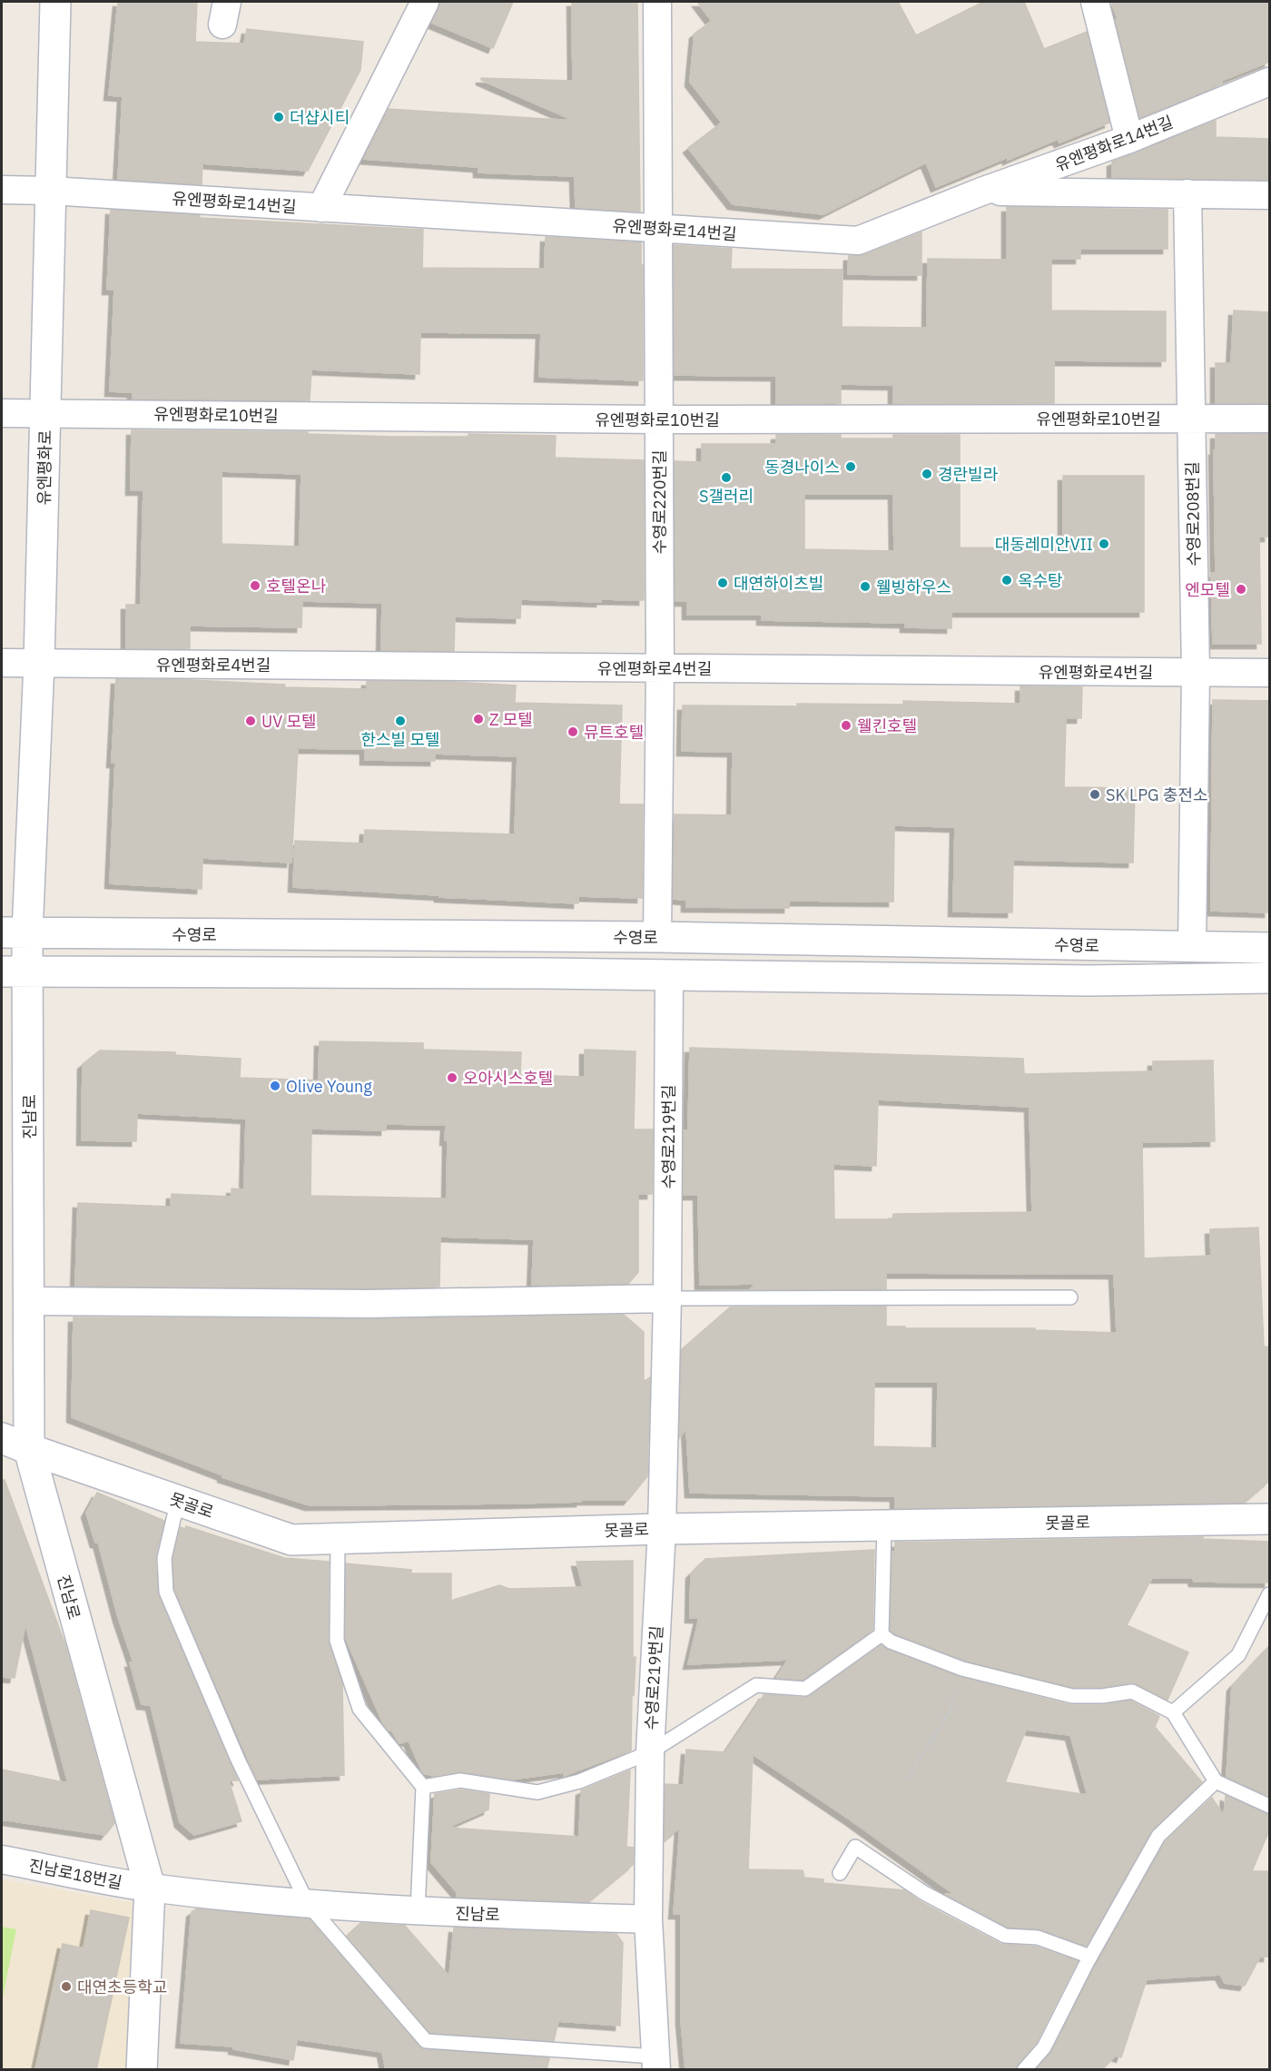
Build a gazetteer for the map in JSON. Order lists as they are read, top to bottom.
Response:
{
  "streets": {
    "main road": [
      "유엔평화로",
      "수영로",
      "진남로",
      "못골로"
    ],
    "street": [
      "유엔평화로14번길",
      "유엔평화로10번길",
      "수영로220번길",
      "수영로208번길",
      "유엔평화로4번길",
      "수영로219번길",
      "진남로18번길"
    ]
  },
  "crossings": [
    ["유엔평화로14번길", "유엔평화로"],
    ["유엔평화로14번길", "수영로220번길"],
    ["유엔평화로10번길", "유엔평화로"],
    ["유엔평화로10번길", "수영로220번길"],
    ["유엔평화로10번길", "수영로208번길"],
    ["유엔평화로", "유엔평화로4번길"],
    ["유엔평화로", "수영로"],
    ["유엔평화로", "진남로"],
    ["수영로220번길", "유엔평화로4번길"],
    ["수영로220번길", "수영로"],
    ["수영로208번길", "유엔평화로4번길"],
    ["수영로208번길", "수영로"],
    ["수영로", "진남로"],
    ["진남로", "수영로219번길"],
    ["진남로", "못골로"],
    ["진남로", "진남로18번길"],
    ["수영로219번길", "못골로"]
  ],
  "places": [
    "더샵시티",
    "동경나이스",
    "경란빌라",
    "S갤러리",
    "대동레미안VII",
    "옥수탕",
    "대연하이츠빌",
    "호텔온나",
    "웰빙하우스",
    "엔모텔",
    "Z 모텔",
    "UV 모텔",
    "한스빌 모텔",
    "웰킨호텔",
    "뮤트호텔",
    "SK LPG 충전소",
    "오아시스호텔",
    "Olive Young",
    "대연초등학교"
  ]
}
